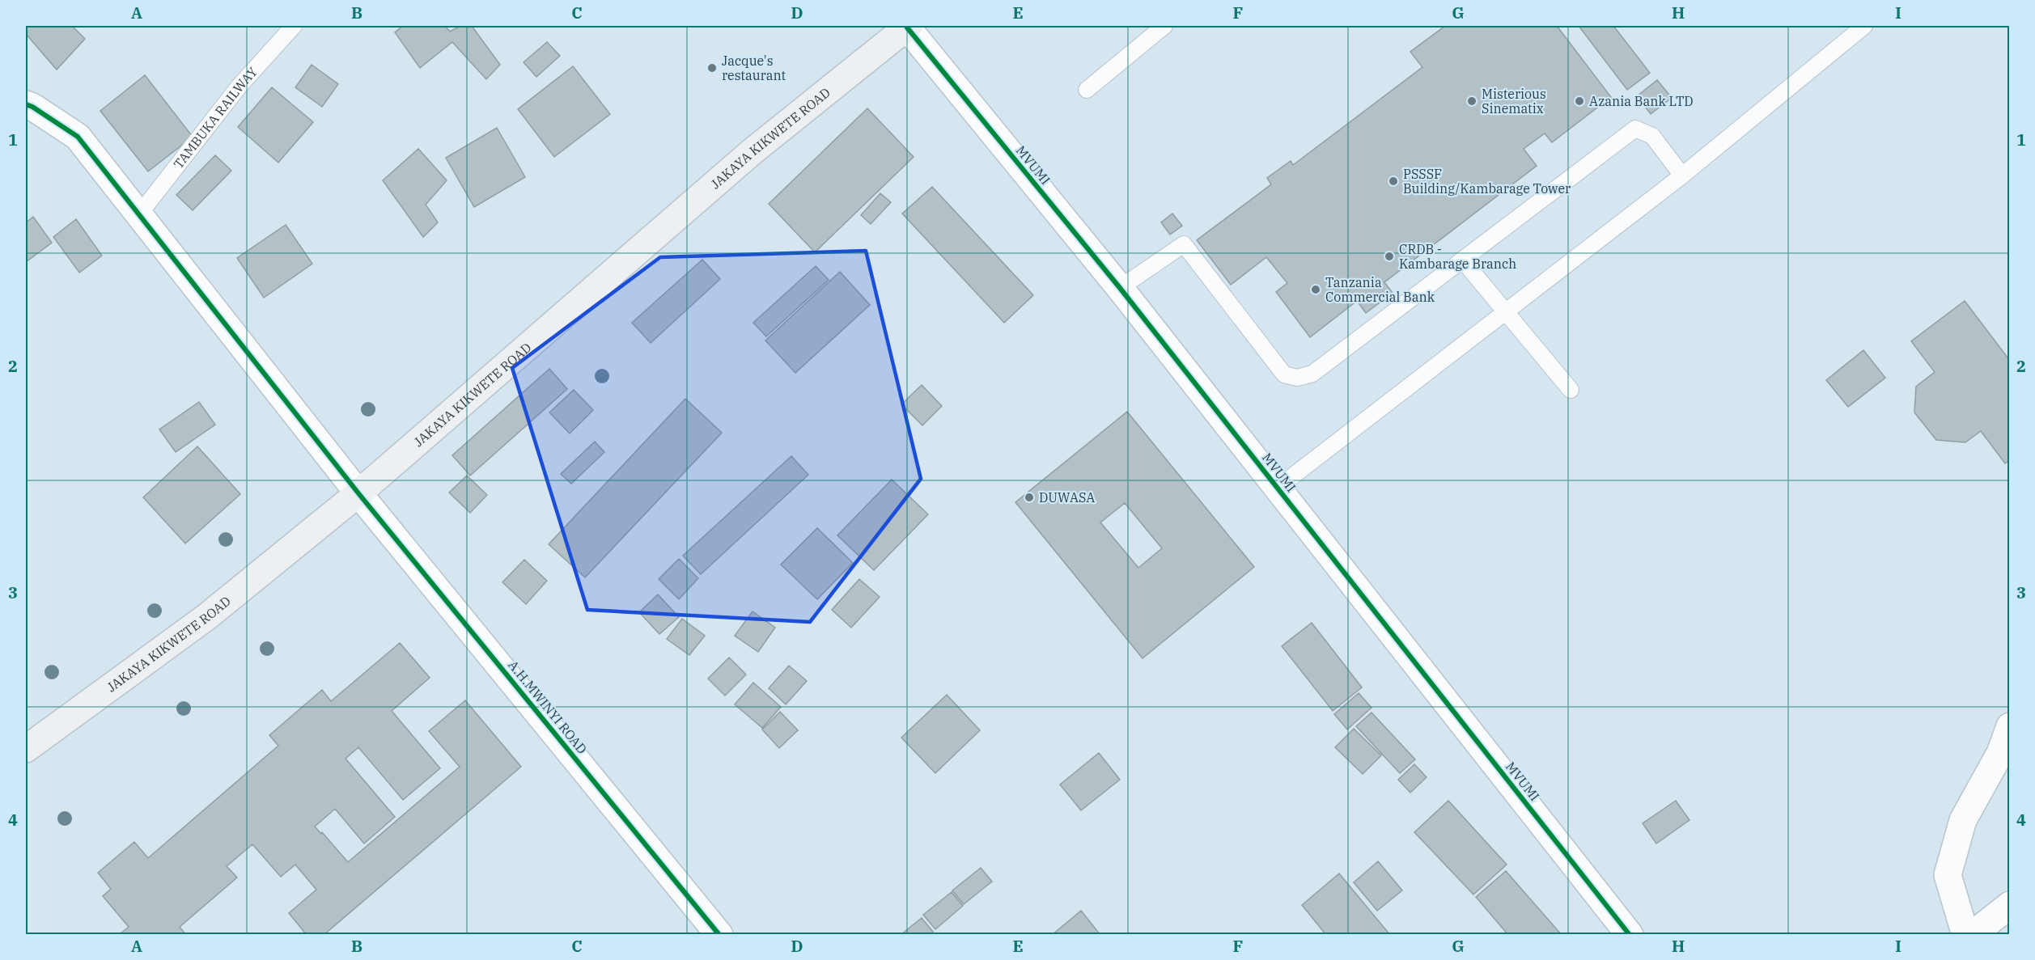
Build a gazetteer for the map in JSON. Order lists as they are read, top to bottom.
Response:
{
  "streets": {
    "main road": ["JAKAYA KIKWETE ROAD"],
    "street": ["MVUMI", "A.H.MWINYI ROAD"],
    "lane": ["TAMBUKA RAILWAY"]
  },
  "crossings": [
    ["TAMBUKA RAILWAY", "A.H.MWINYI ROAD"],
    ["JAKAYA KIKWETE ROAD", "MVUMI"],
    ["JAKAYA KIKWETE ROAD", "A.H.MWINYI ROAD"]
  ],
  "places": [
    "Jacque's restaurant",
    "Misterious Sinematix",
    "Azania Bank LTD",
    "PSSSF Building/Kambarage Tower",
    "CRDB - Kambarage Branch",
    "Tanzania Commercial Bank",
    "DUWASA"
  ],
  "grid": {
    "columns": [
      "A",
      "B",
      "C",
      "D",
      "E",
      "F",
      "G",
      "H",
      "I"
    ],
    "rows": [
      "1",
      "2",
      "3",
      "4"
    ]
  }
}
